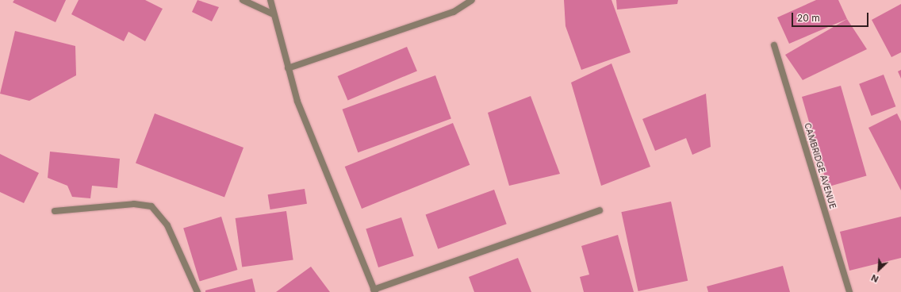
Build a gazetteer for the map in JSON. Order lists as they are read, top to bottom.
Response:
{
  "streets": {
    "street": ["CAMBRIDGE AVENUE"]
  },
  "scale_bar": "20 m",
  "north": "bottom left"
}
